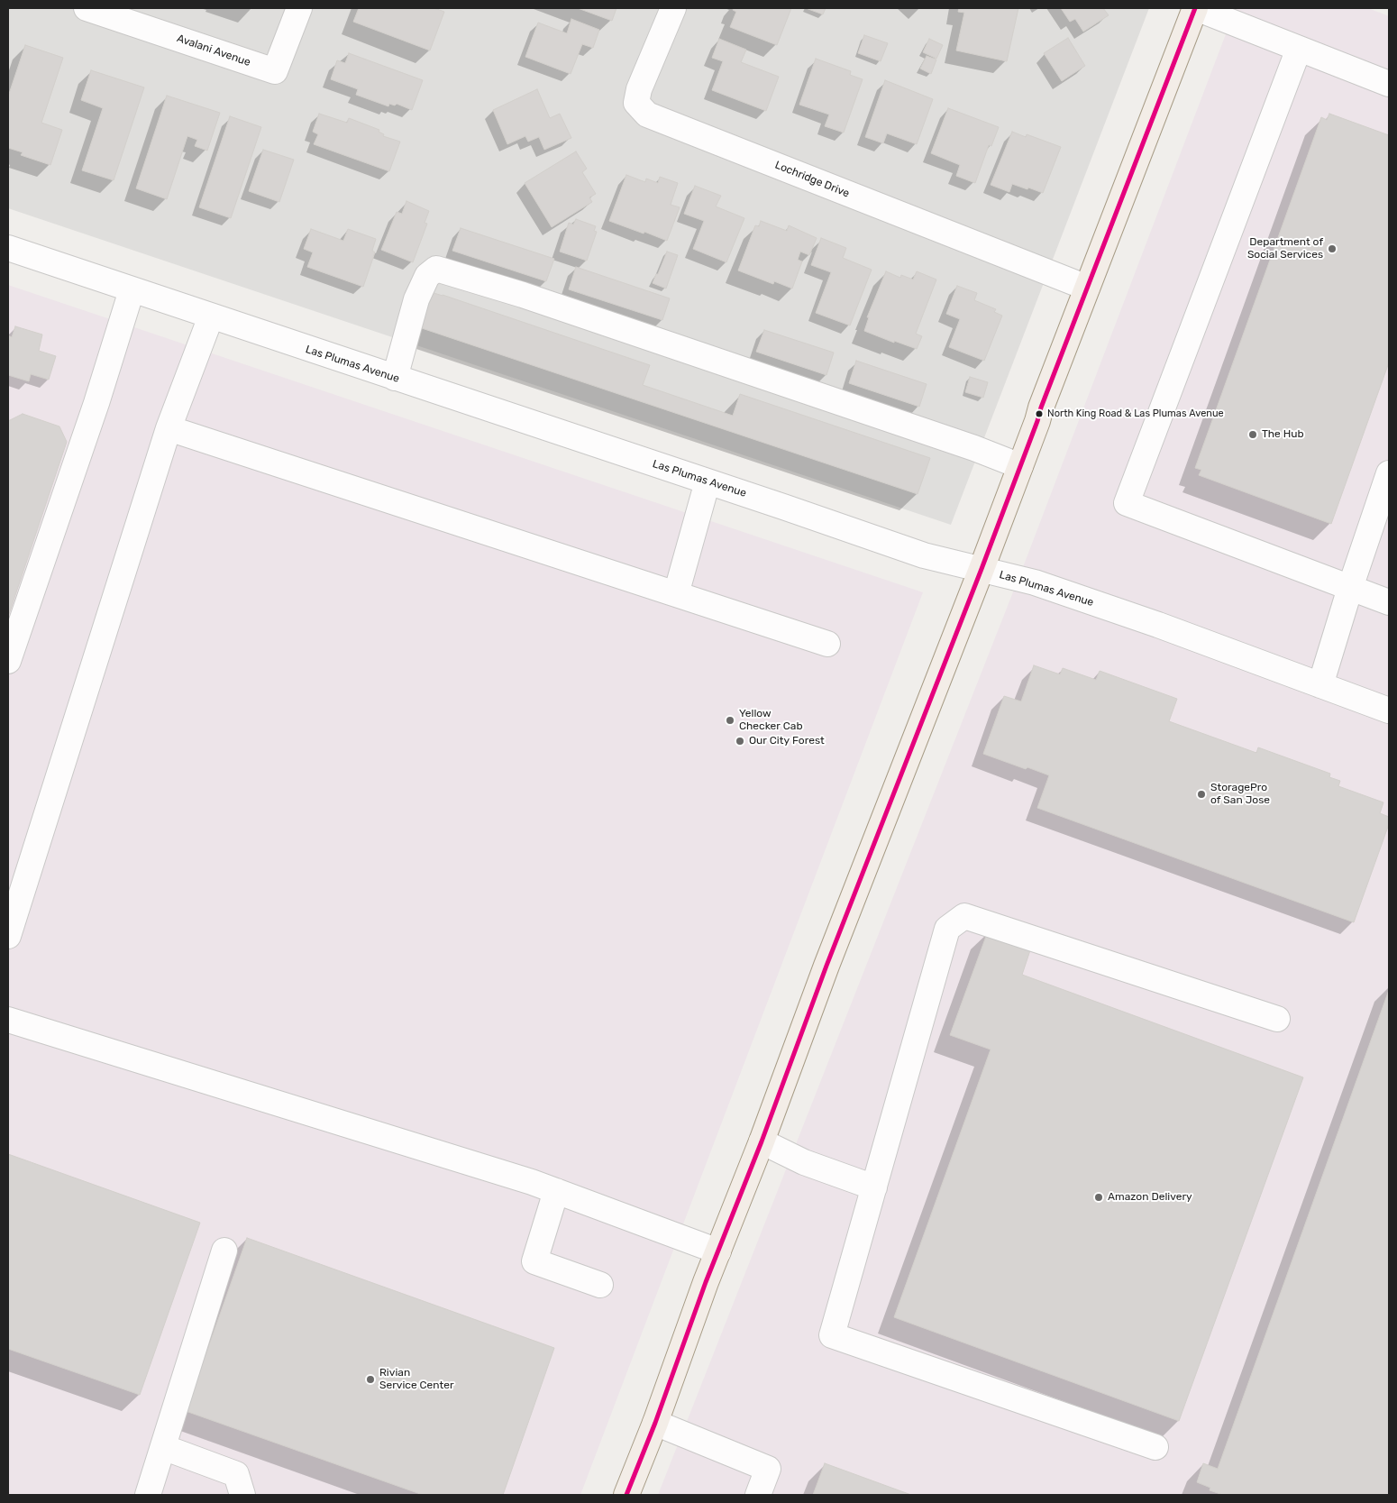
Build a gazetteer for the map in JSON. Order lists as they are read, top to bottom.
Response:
{
  "streets": {
    "street": ["Avalani Avenue", "Lochridge Drive", "Las Plumas Avenue"]
  },
  "places": [
    "Department of Social Services",
    "North King Road & Las Plumas Avenue",
    "The Hub",
    "Yellow Checker Cab",
    "Our City Forest",
    "StoragePro of San Jose",
    "Amazon Delivery",
    "Rivian Service Center"
  ]
}
